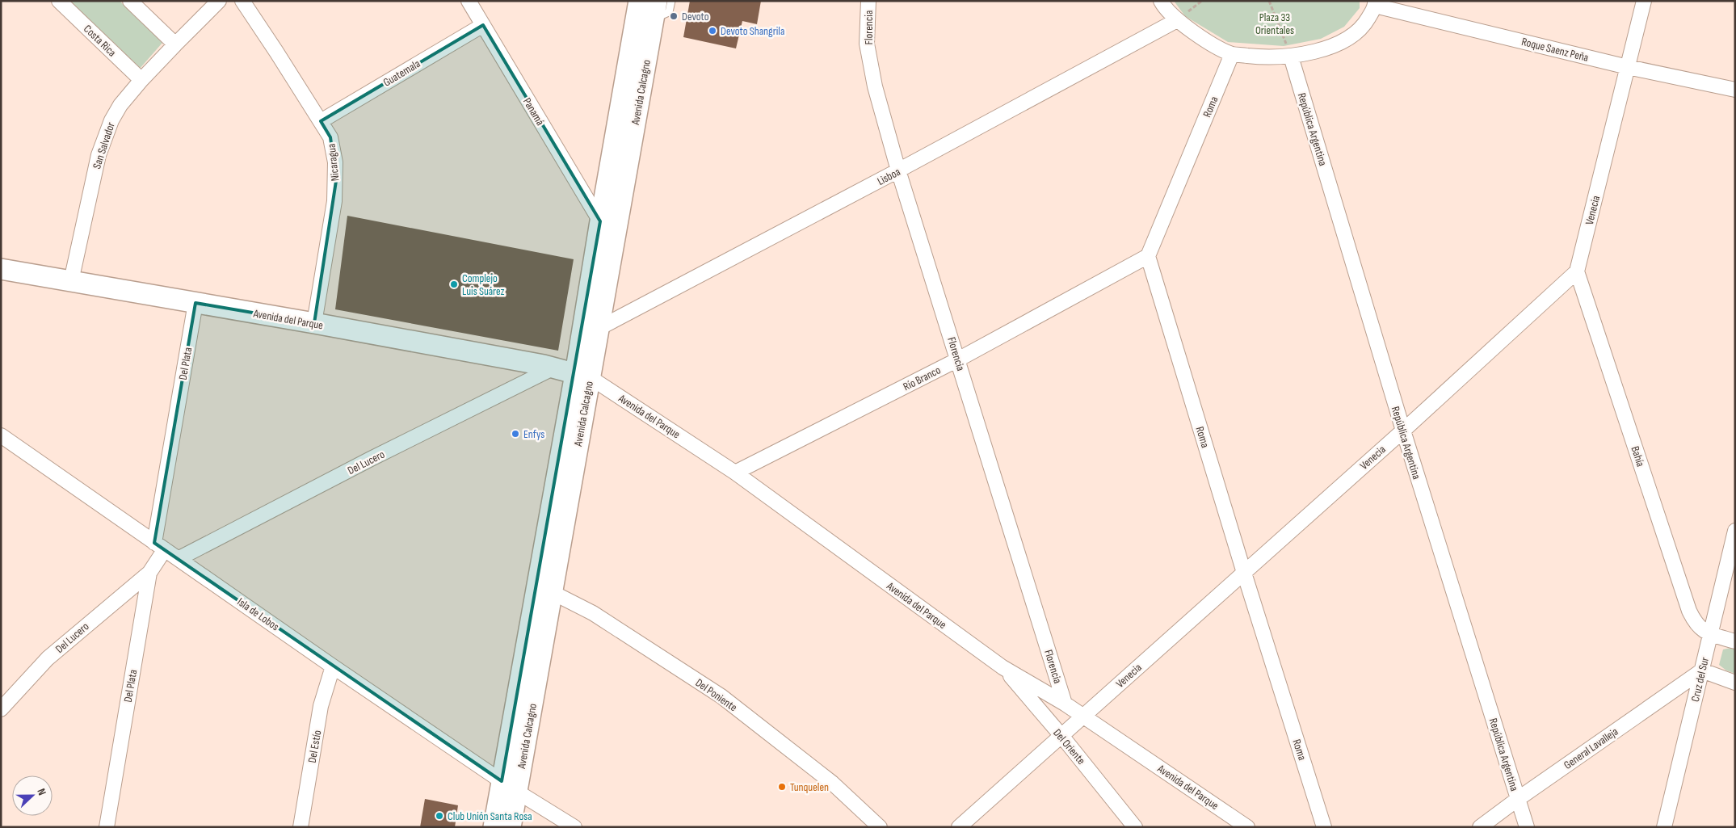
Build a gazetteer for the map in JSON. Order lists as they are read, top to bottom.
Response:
{
  "streets": {
    "street": [
      "Florencia",
      "Costa Rica",
      "Roque Saenz Peña",
      "Guatemala",
      "Avenida Calcagno",
      "Roma",
      "Panamá",
      "República Argentina",
      "San Salvador",
      "Nicaragua",
      "Lisboa",
      "Venecia",
      "Avenida del Parque",
      "Del Plata",
      "Río Branco",
      "Bahía",
      "Del Lucero",
      "Isla de Lobos",
      "Cruz del Sur",
      "Del Poniente",
      "Del Estío",
      "Del Oriente",
      "General Lavalleja"
    ]
  },
  "crossings": [
    ["Florencia", "Lisboa"],
    ["Florencia", "Avenida del Parque"],
    ["Florencia", "Río Branco"],
    ["Costa Rica", "San Salvador"],
    ["Roque Saenz Peña", "Roma"],
    ["Roque Saenz Peña", "República Argentina"],
    ["Roque Saenz Peña", "Lisboa"],
    ["Roque Saenz Peña", "Venecia"],
    ["Guatemala", "Panamá"],
    ["Guatemala", "Nicaragua"],
    ["Avenida Calcagno", "Panamá"],
    ["Avenida Calcagno", "Lisboa"],
    ["Avenida Calcagno", "Avenida del Parque"],
    ["Avenida Calcagno", "Isla de Lobos"],
    ["Avenida Calcagno", "Del Poniente"],
    ["Roma", "Venecia"],
    ["Roma", "Río Branco"],
    ["República Argentina", "Venecia"],
    ["República Argentina", "General Lavalleja"],
    ["San Salvador", "Avenida del Parque"],
    ["Nicaragua", "Avenida del Parque"],
    ["Venecia", "Avenida del Parque"],
    ["Venecia", "Bahía"],
    ["Venecia", "Del Oriente"],
    ["Avenida del Parque", "Del Plata"],
    ["Avenida del Parque", "Río Branco"],
    ["Avenida del Parque", "Del Lucero"],
    ["Avenida del Parque", "Del Oriente"],
    ["Del Plata", "Del Lucero"],
    ["Del Plata", "Isla de Lobos"],
    ["Bahía", "Cruz del Sur"],
    ["Del Lucero", "Isla de Lobos"],
    ["Isla de Lobos", "Del Estío"],
    ["Cruz del Sur", "General Lavalleja"]
  ],
  "parks": ["Plaza 33 Orientales"],
  "places": [
    "Devoto",
    "Devoto Shangrila",
    "Complejo Luis Suárez",
    "Enfys",
    "Tunquelen",
    "Club Unión Santa Rosa"
  ],
  "north": "right"
}
